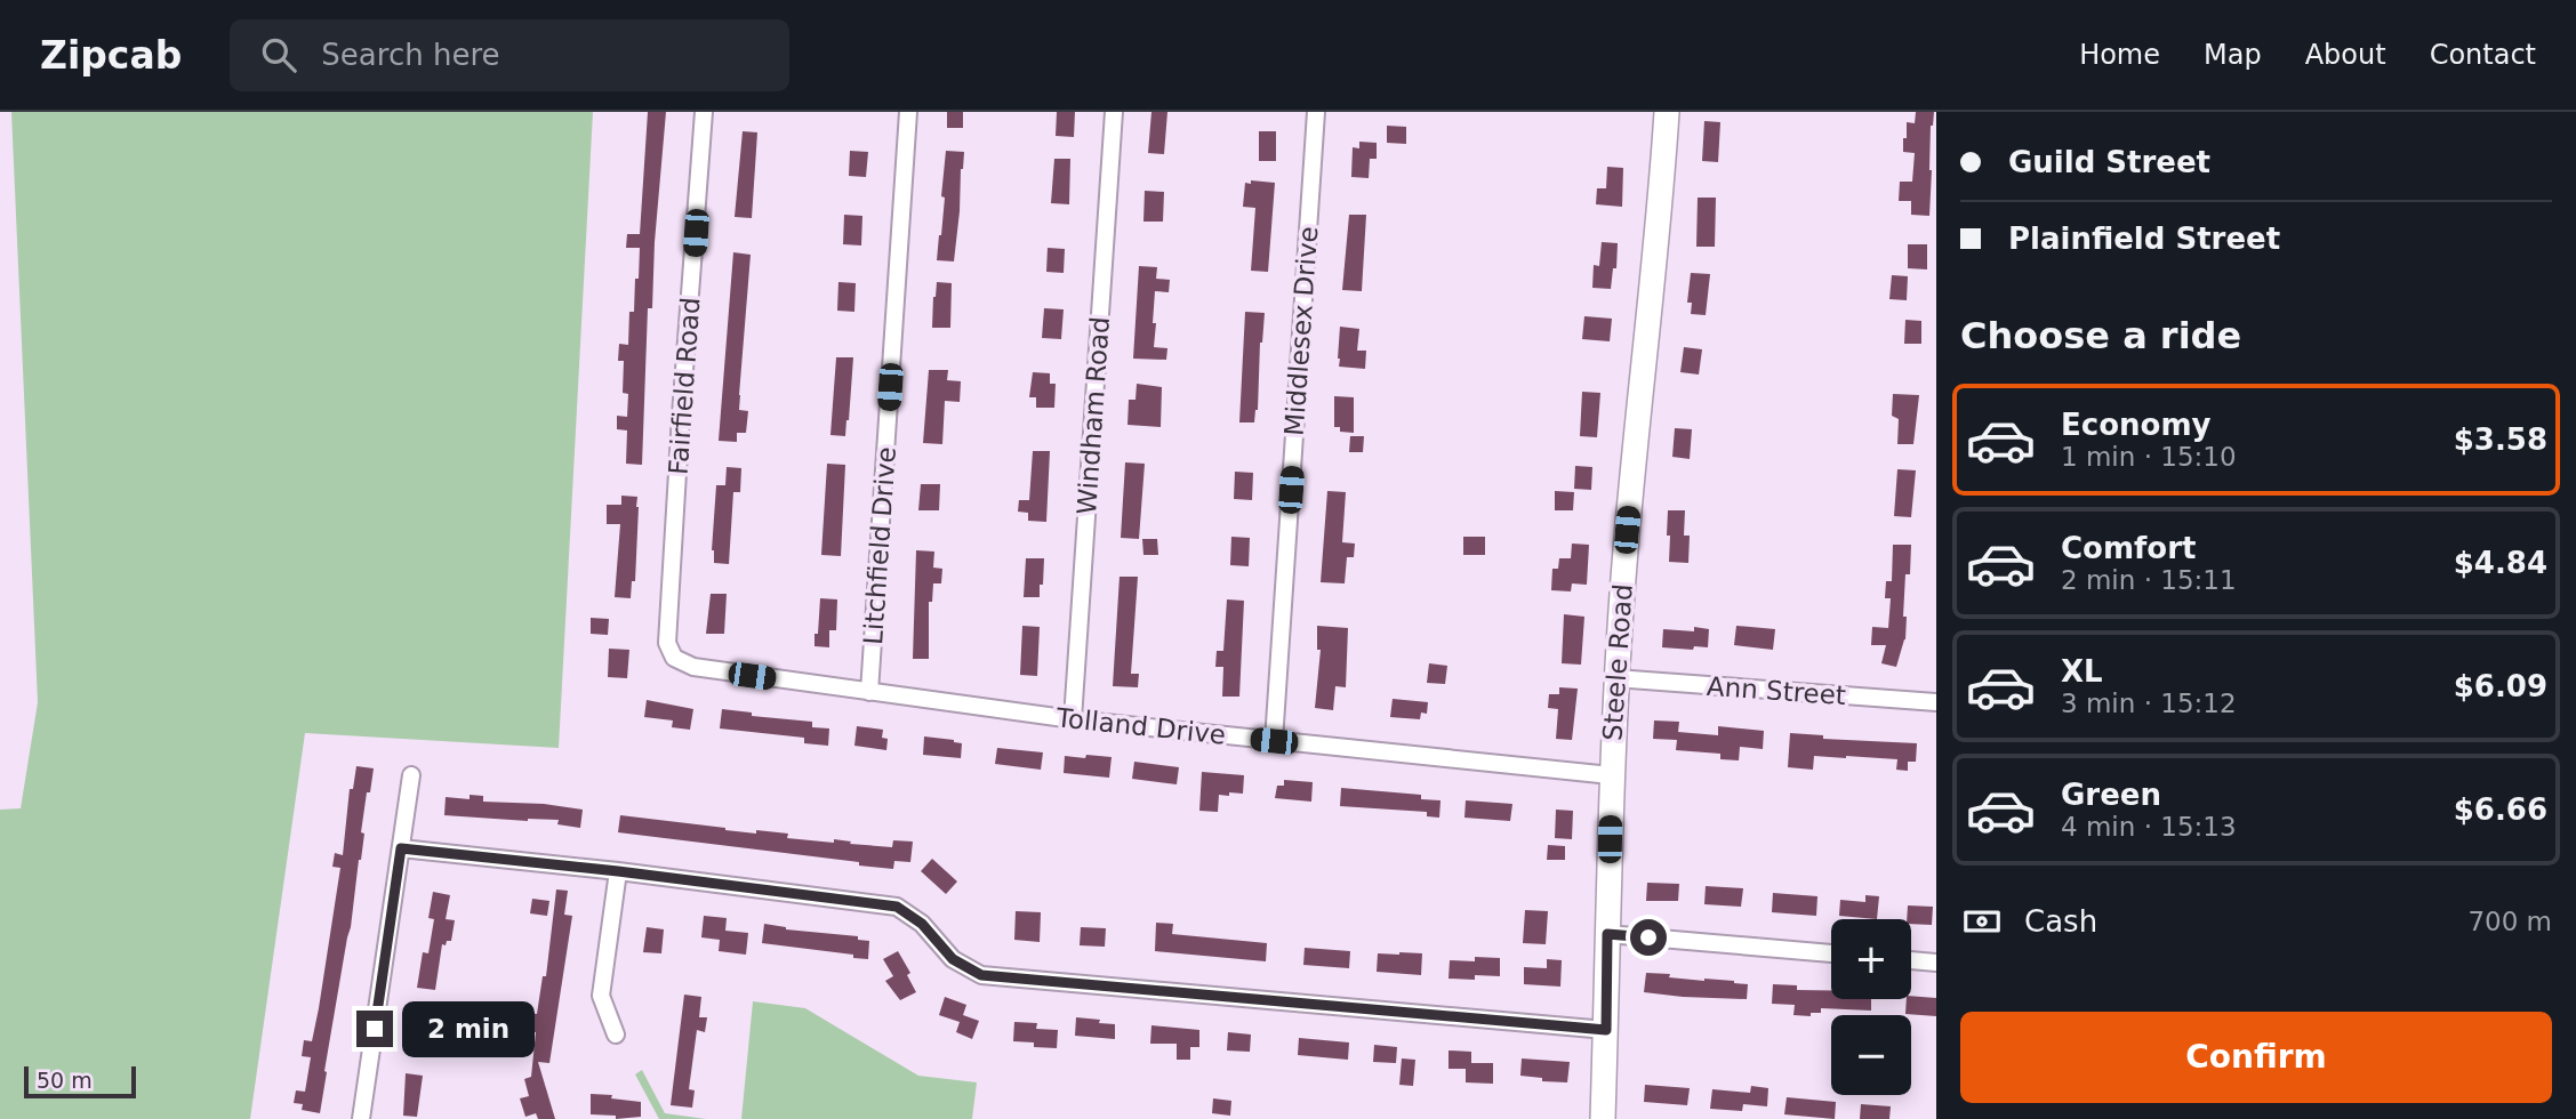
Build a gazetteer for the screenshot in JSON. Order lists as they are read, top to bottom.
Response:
{
  "streets": {
    "street": [
      "Middlesex Drive",
      "Fairfield Road",
      "Windham Road",
      "Litchfield Drive",
      "Steele Road",
      "Ann Street",
      "Tolland Drive"
    ]
  },
  "crossings": [
    ["Middlesex Drive", "Tolland Drive"],
    ["Fairfield Road", "Tolland Drive"],
    ["Windham Road", "Tolland Drive"],
    ["Litchfield Drive", "Tolland Drive"],
    ["Steele Road", "Ann Street"],
    ["Steele Road", "Tolland Drive"]
  ],
  "scale_bar": "50 m",
  "page": {
    "header": "Zipcab",
    "search": "Search here",
    "nav": [
      "Home",
      "Map",
      "About",
      "Contact"
    ],
    "banner": ["Guild Street", "Plainfield Street"],
    "heading": "Choose a ride",
    "list": [
      {
        "name": "Economy",
        "note": "1 min · 15:10",
        "value": "$3.58"
      },
      {
        "name": "Comfort",
        "note": "2 min · 15:11",
        "value": "$4.84"
      },
      {
        "name": "XL",
        "note": "3 min · 15:12",
        "value": "$6.09"
      },
      {
        "name": "Green",
        "note": "4 min · 15:13",
        "value": "$6.66"
      }
    ],
    "pay": ["Cash", "700 m"],
    "map_buttons": ["+", "−"],
    "buttons": "Confirm",
    "bubble": "2 min",
    "scale": "50 m"
  }
}
